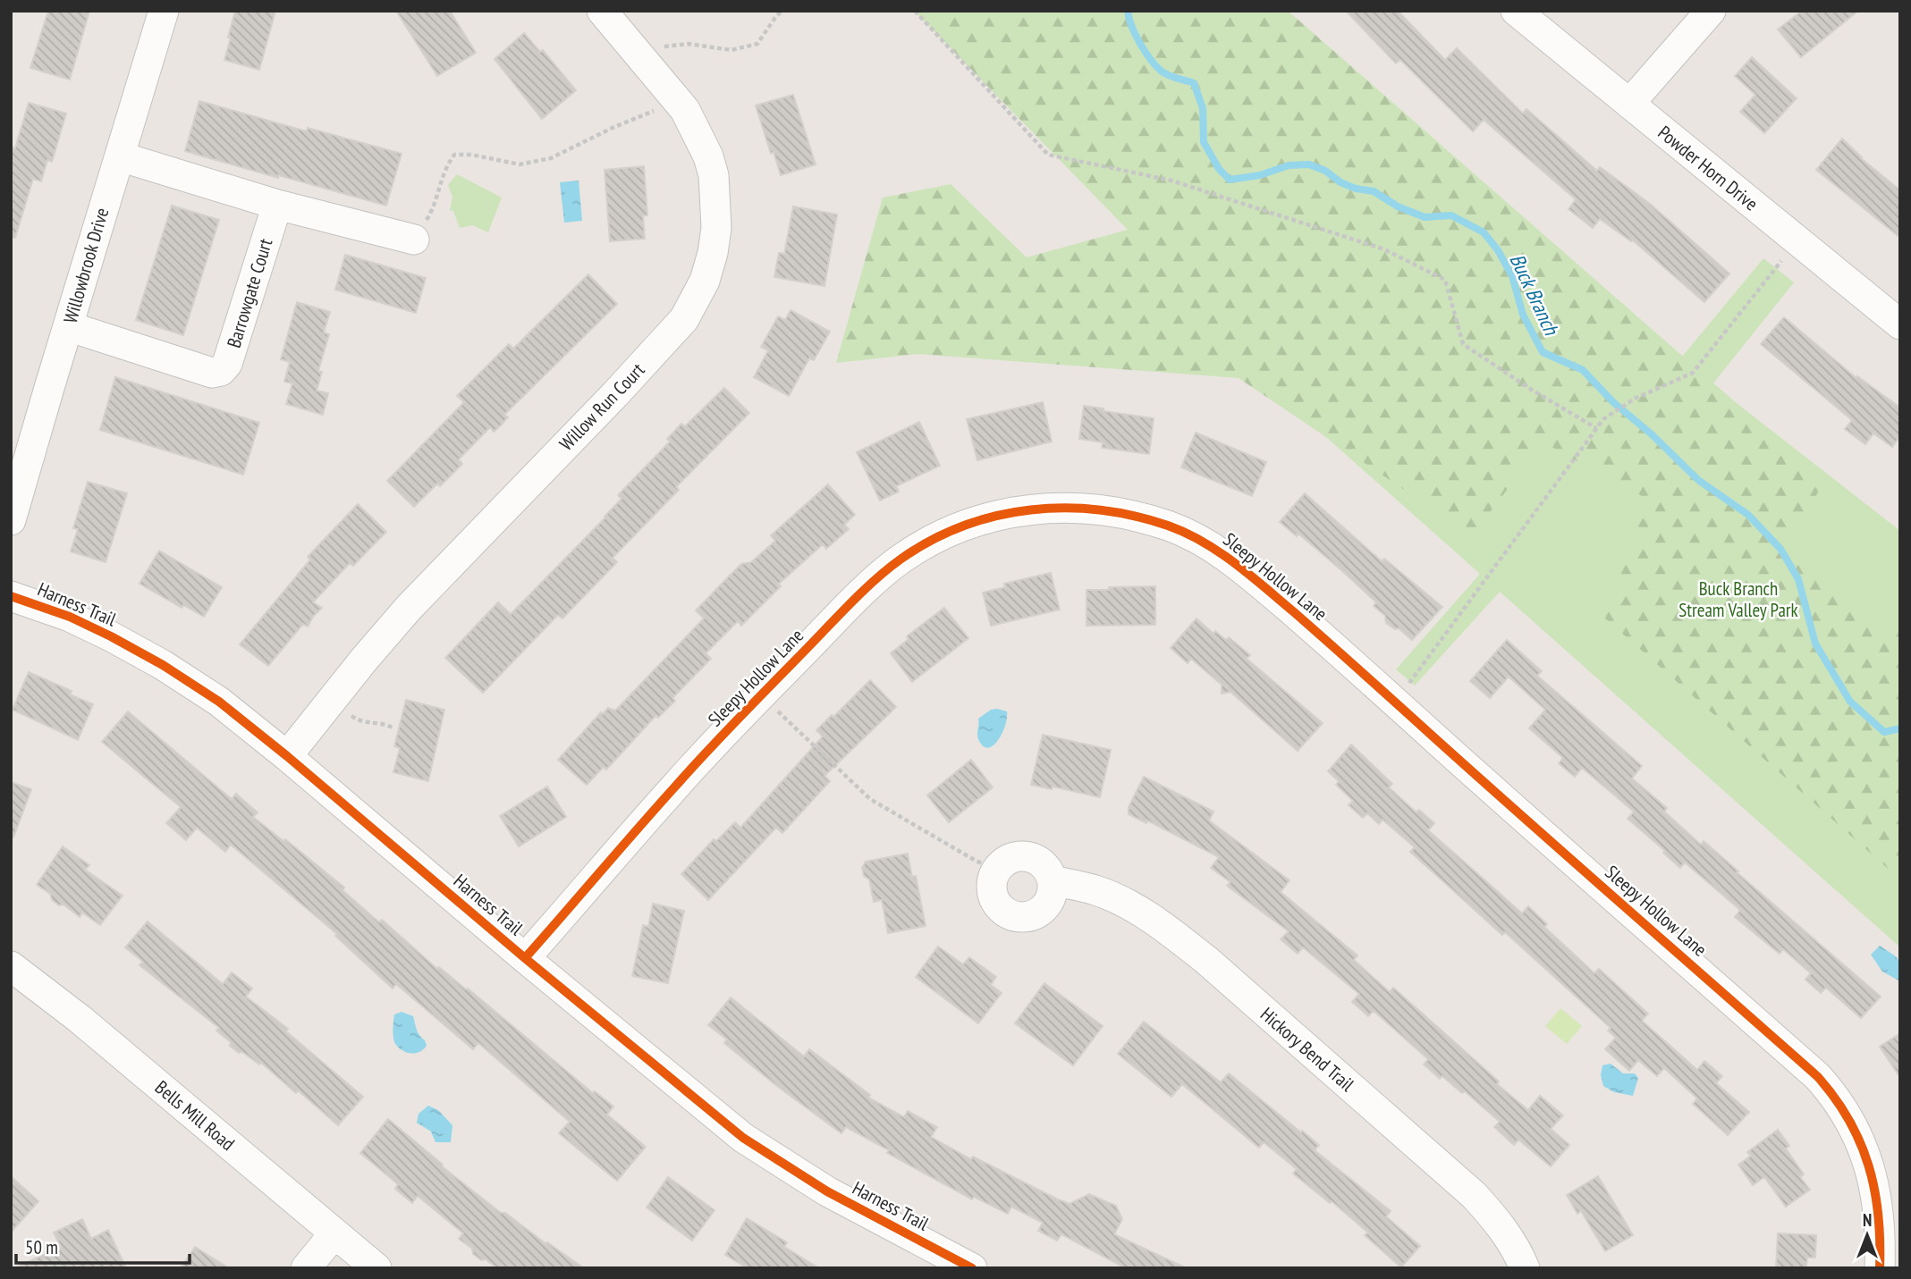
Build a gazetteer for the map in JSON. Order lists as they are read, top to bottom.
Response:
{
  "streets": {
    "street": [
      "Powder Horn Drive",
      "Willowbrook Drive",
      "Barrowgate Court",
      "Willow Run Court",
      "Sleepy Hollow Lane",
      "Harness Trail",
      "Hickory Bend Trail",
      "Bells Mill Road"
    ]
  },
  "crossings": [
    ["Willowbrook Drive", "Barrowgate Court"],
    ["Willow Run Court", "Harness Trail"],
    ["Sleepy Hollow Lane", "Harness Trail"]
  ],
  "water": ["Buck Branch"],
  "parks": ["Buck Branch Stream Valley Park"],
  "scale_bar": "50 m",
  "north": "top"
}
